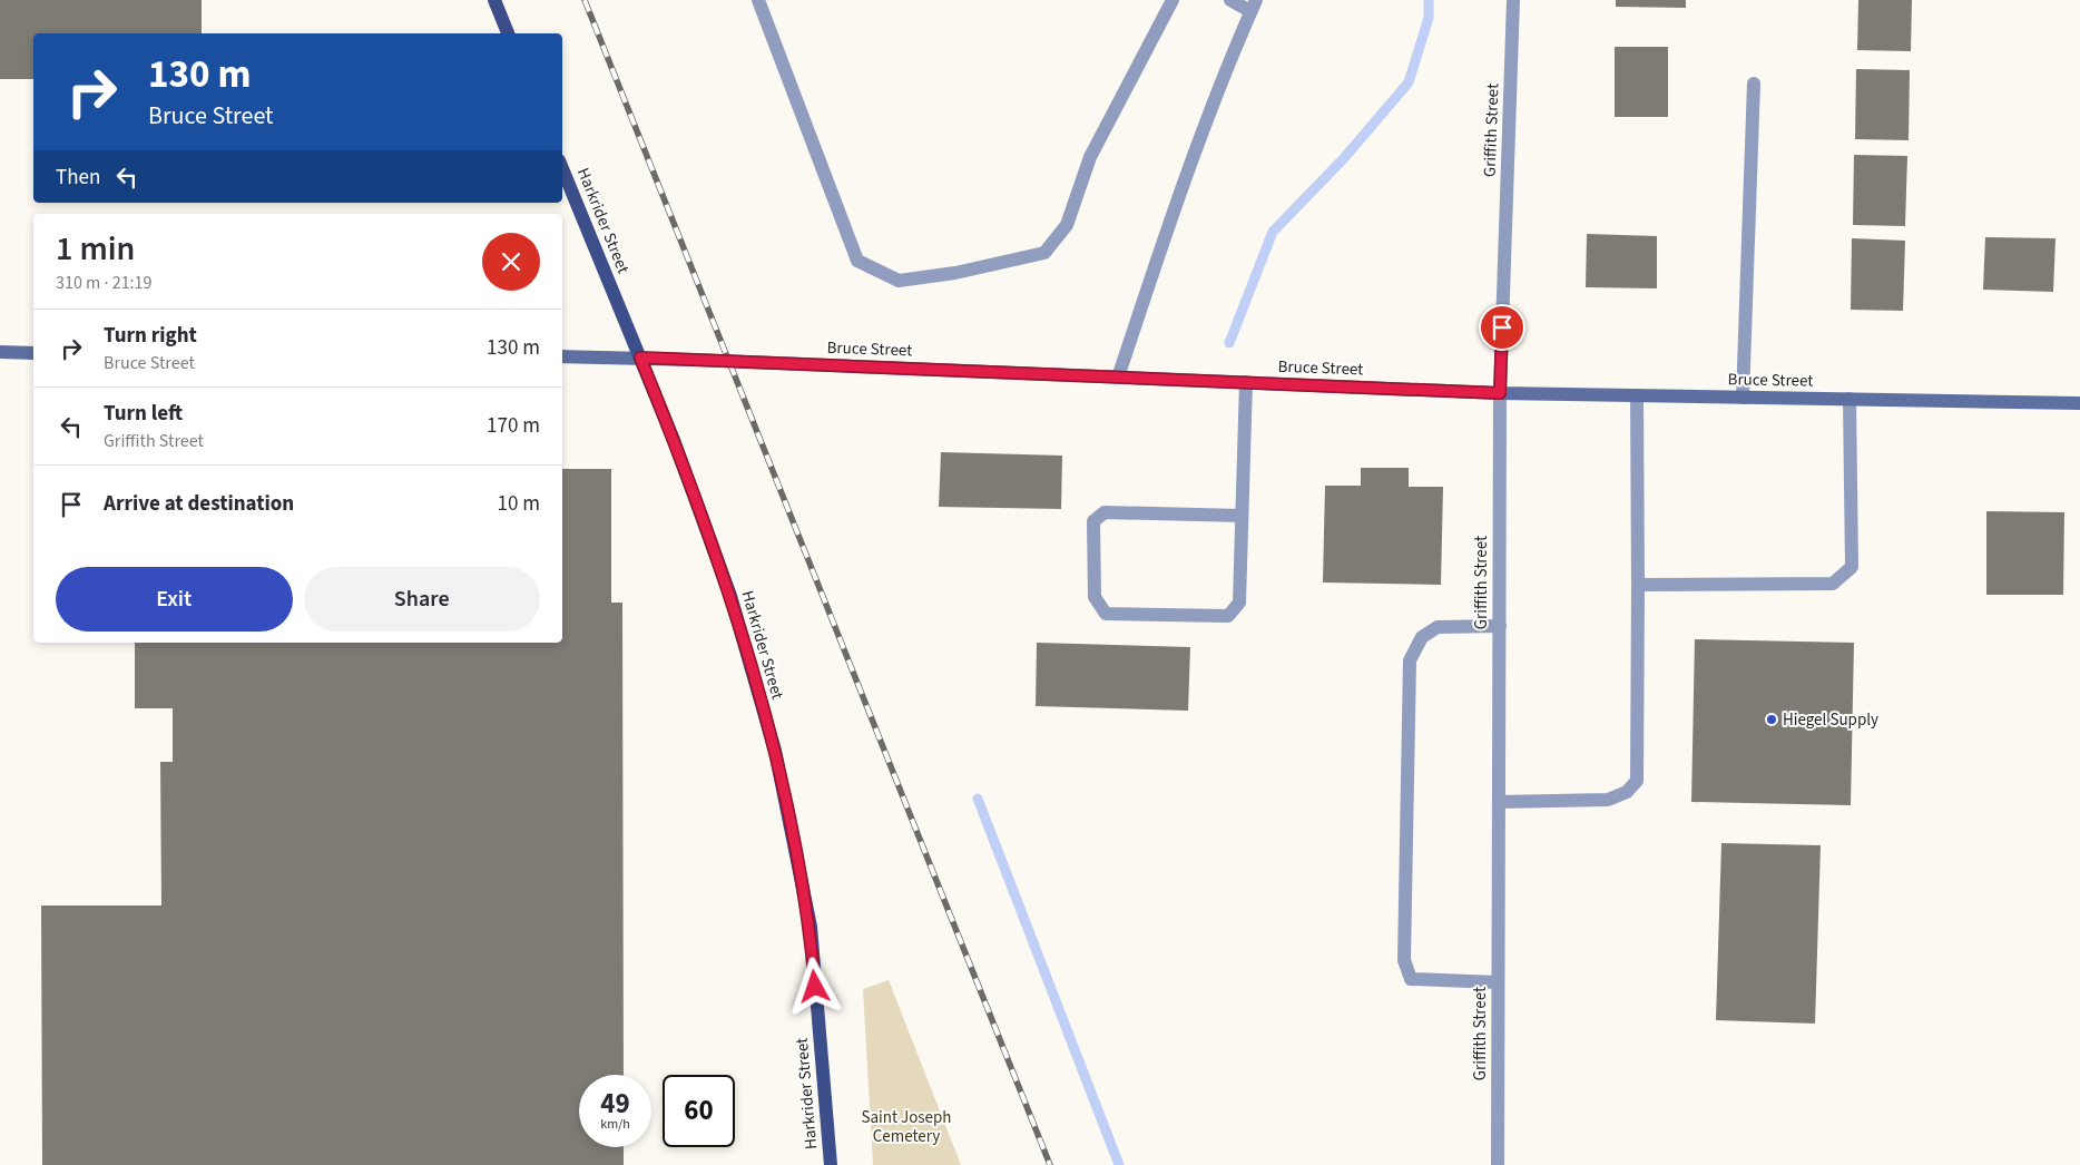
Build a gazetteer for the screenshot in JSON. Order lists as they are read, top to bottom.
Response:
{
  "streets": {
    "main road": ["Harkrider Street"],
    "street": ["Griffith Street", "Bruce Street"]
  },
  "crossings": [
    ["Griffith Street", "Bruce Street"],
    ["Harkrider Street", "Bruce Street"]
  ],
  "parks": ["Saint Joseph Cemetery"],
  "places": ["Hiegel Supply"],
  "page": {
    "turn": ["130 m", "Bruce Street"],
    "then": "Then",
    "heading": ["1 min", "310 m · 21:19"],
    "list": [
      {
        "name": "Turn right",
        "note": "Bruce Street",
        "value": "130 m"
      },
      {
        "name": "Turn left",
        "note": "Griffith Street",
        "value": "170 m"
      },
      {
        "name": "Arrive at destination",
        "value": "10 m"
      }
    ],
    "buttons": ["Exit", "Share"],
    "speed": "49 km/h",
    "limit": "60"
  }
}
